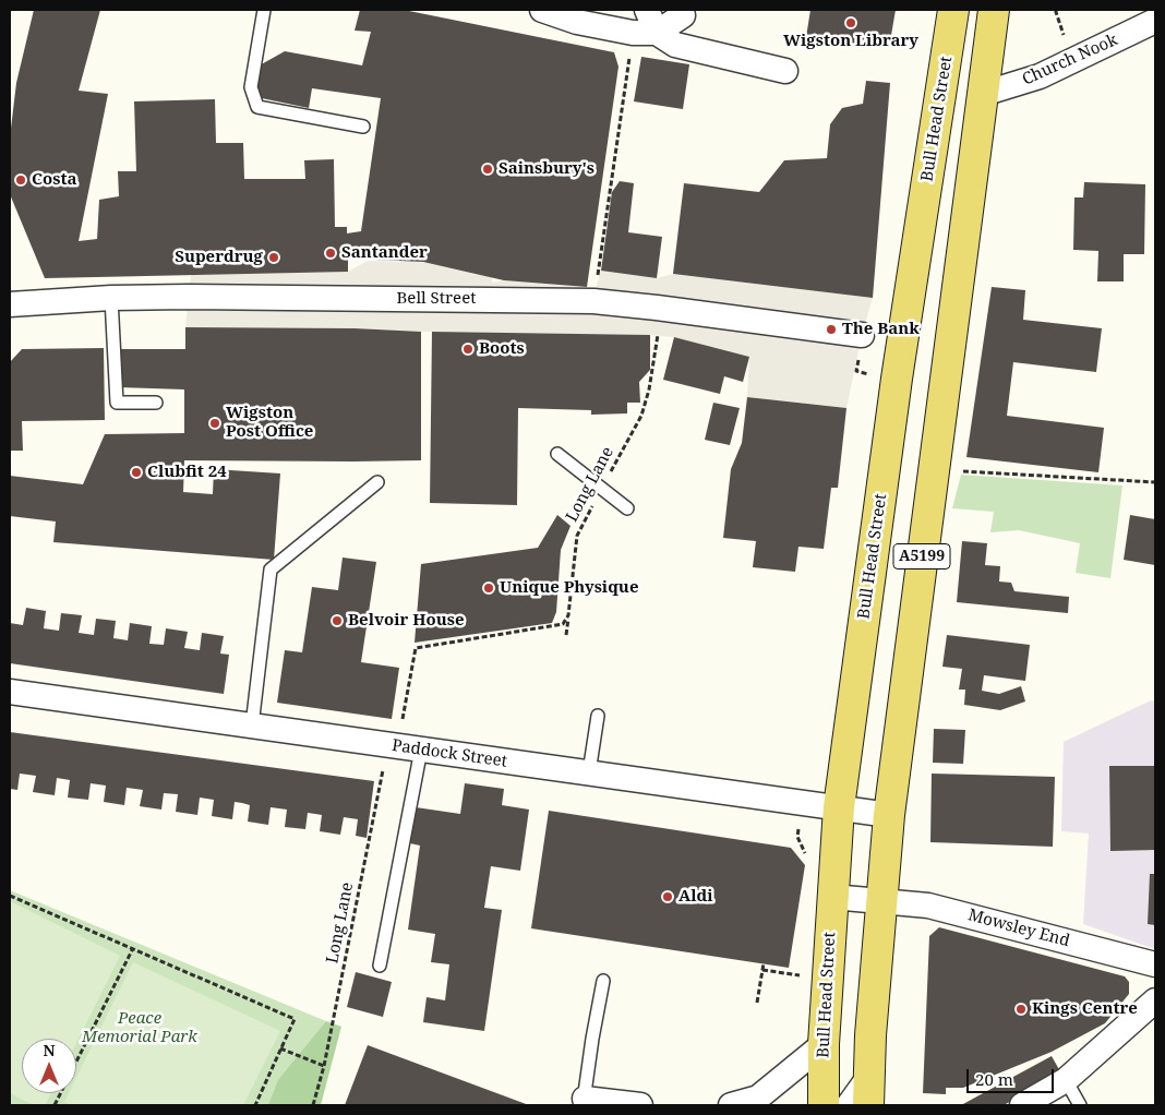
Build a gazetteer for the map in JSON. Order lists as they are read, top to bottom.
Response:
{
  "streets": {
    "main road": ["Bull Head Street", "A5199"],
    "street": [
      "Church Nook",
      "Bell Street",
      "Paddock Street",
      "Mowsley End"
    ],
    "path": ["Long Lane"]
  },
  "crossings": [
    ["Church Nook", "A5199"],
    ["Bull Head Street", "Paddock Street"],
    ["Bull Head Street", "Mowsley End"],
    ["Bell Street", "Long Lane"],
    ["Long Lane", "Paddock Street"],
    ["A5199", "Paddock Street"],
    ["A5199", "Mowsley End"]
  ],
  "parks": ["Peace Memorial Park"],
  "places": [
    "Wigston Library",
    "Sainsbury's",
    "Costa",
    "Santander",
    "Superdrug",
    "The Bank",
    "Boots",
    "Wigston Post Office",
    "Clubfit 24",
    "Unique Physique",
    "Belvoir House",
    "Aldi",
    "Kings Centre"
  ],
  "scale_bar": "20 m",
  "north": "top"
}
